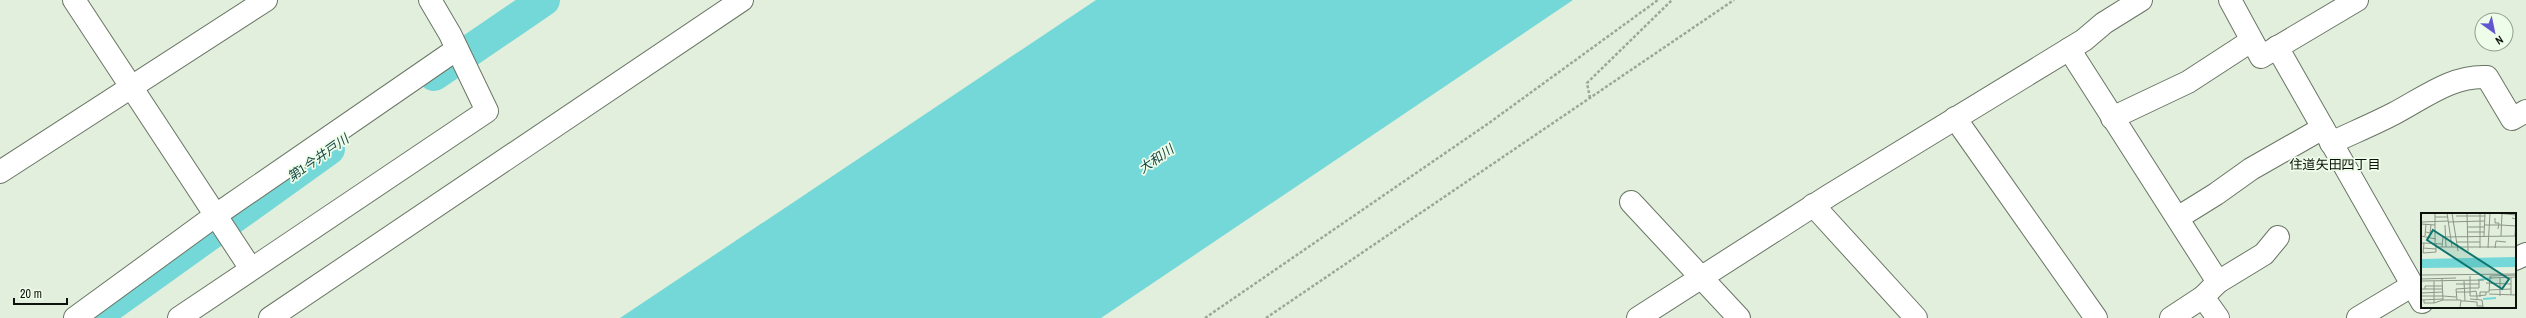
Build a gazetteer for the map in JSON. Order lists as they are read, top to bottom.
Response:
{
  "districts": ["住道矢田四丁目"],
  "water": ["第1今井戸川", "大和川"],
  "scale_bar": "20 m",
  "north": "bottom right"
}
